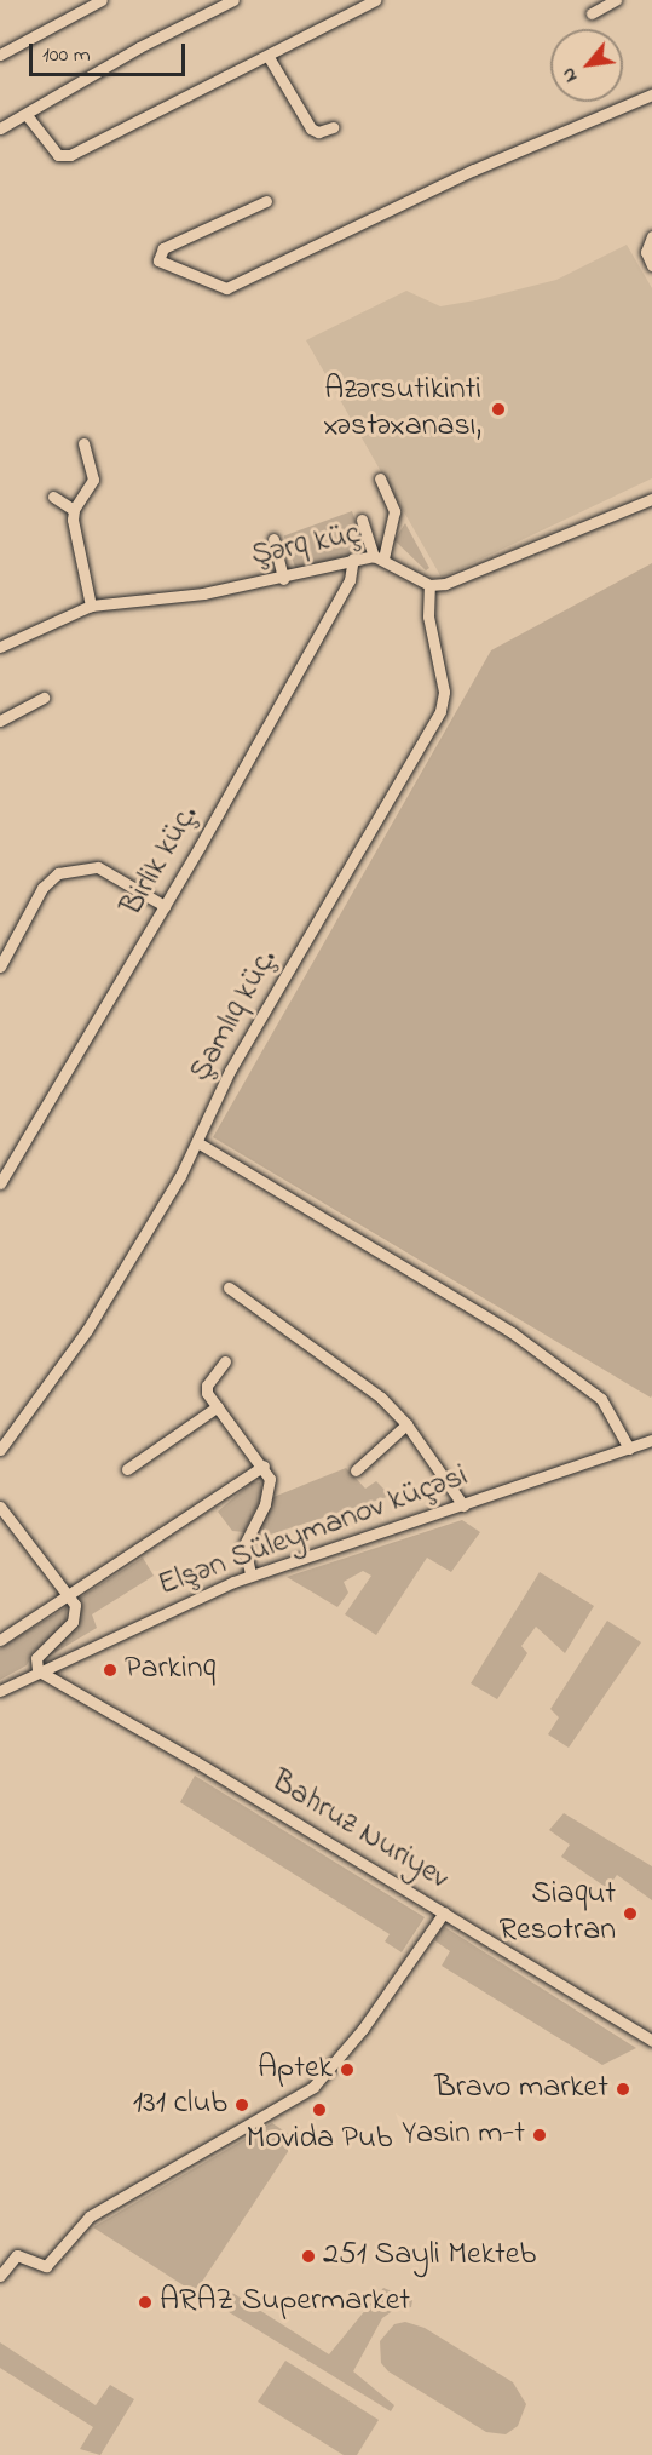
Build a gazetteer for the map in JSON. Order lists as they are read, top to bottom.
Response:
{
  "streets": {
    "street": [
      "Şərq küç",
      "Birlik küç.",
      "Şamlıq küç.",
      "Elşən Süleymanov küçəsi",
      "Bahruz Nuriyev"
    ]
  },
  "crossings": [
    ["Şərq küç", "Birlik küç."],
    ["Şərq küç", "Şamlıq küç."],
    ["Elşən Süleymanov küçəsi", "Bahruz Nuriyev"]
  ],
  "places": [
    "Azərsutikinti xəstəxanası,",
    "Parkinq",
    "Siaqut Resotran",
    "Aptek",
    "Bravo market",
    "131 club",
    "Movida Pub",
    "Yasin m-t",
    "251 Sayli Mekteb",
    "ARAZ Supermarket"
  ],
  "scale_bar": "100 m",
  "north": "bottom left"
}
